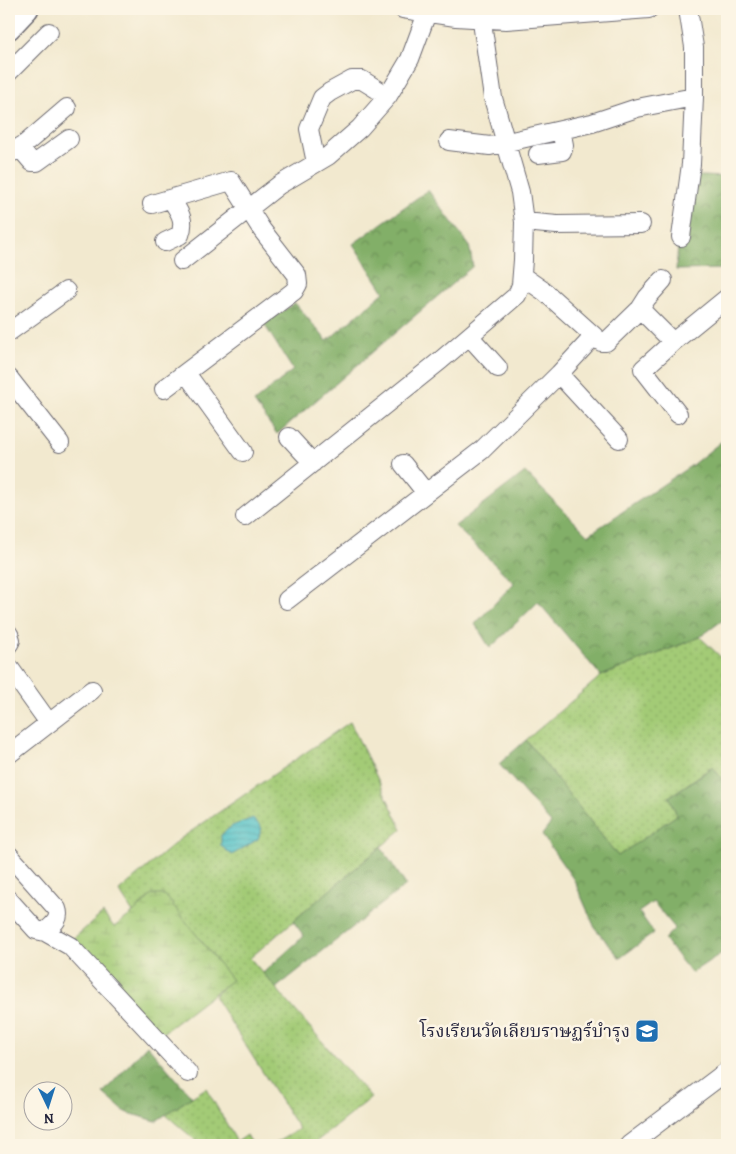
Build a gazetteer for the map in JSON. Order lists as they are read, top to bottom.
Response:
{
  "places": {
    "school or university": ["โรงเรียนวัดเลียบราษฏร์บำรุง"]
  },
  "north": "bottom"
}
